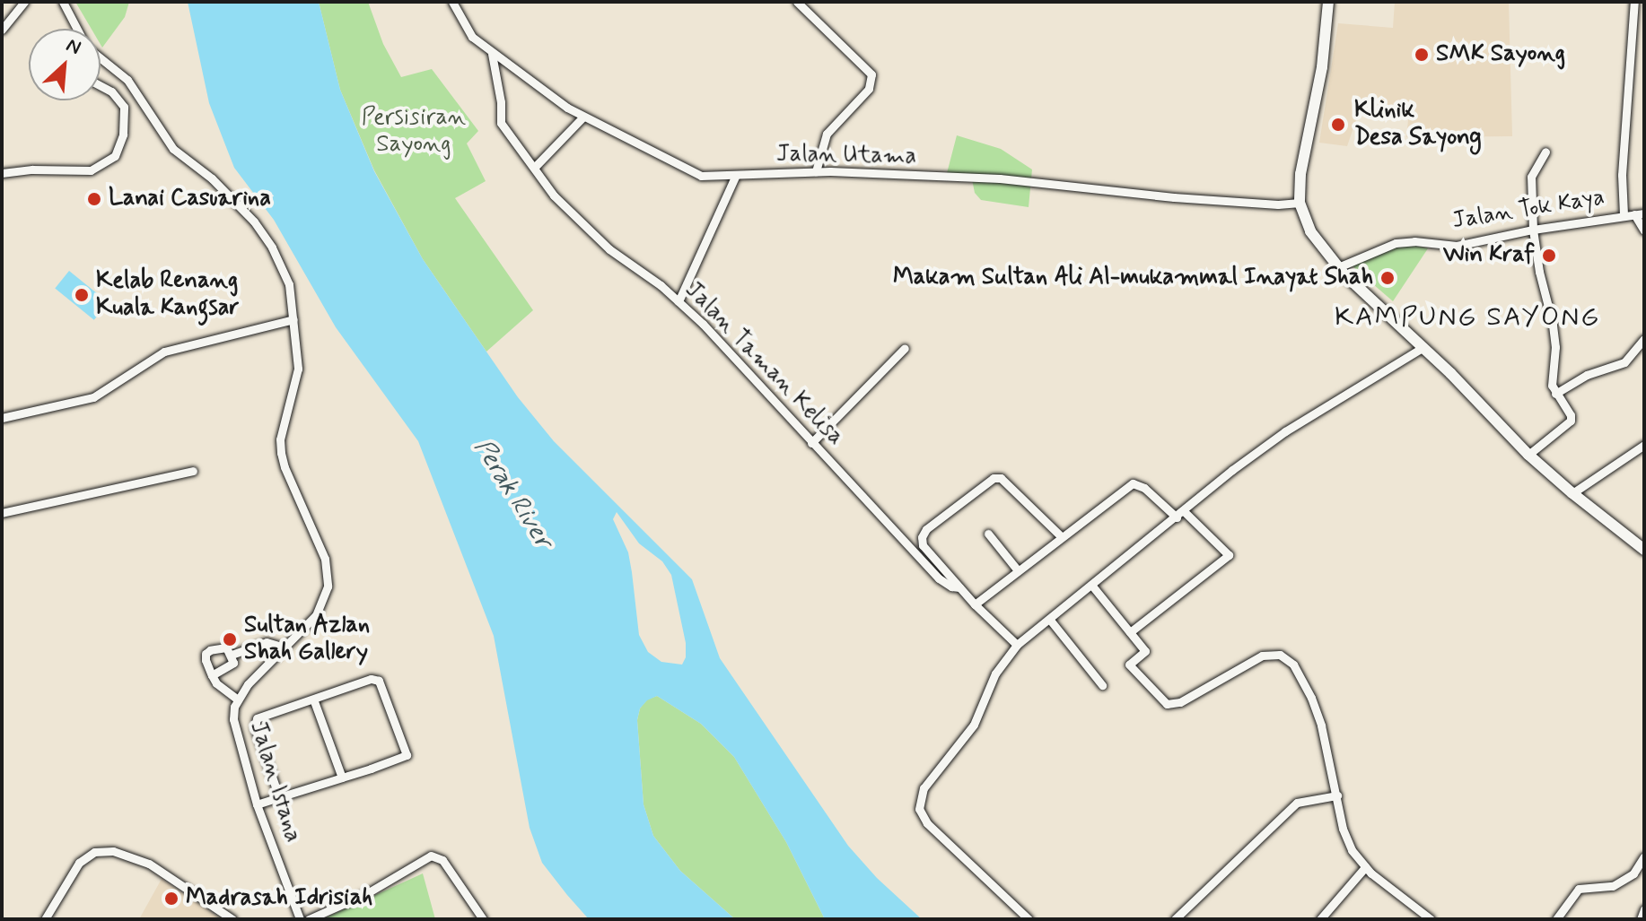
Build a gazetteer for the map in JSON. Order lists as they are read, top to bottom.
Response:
{
  "streets": {
    "street": [
      "Jalan Utama",
      "Jalan Tok Kaya",
      "Jalan Taman Kelisa",
      "Jalan Istana"
    ]
  },
  "crossings": [
    ["Jalan Utama", "Jalan Taman Kelisa"]
  ],
  "districts": ["KAMPUNG SAYONG"],
  "water": ["Perak River"],
  "parks": ["Persisiran Sayong"],
  "places": [
    "SMK Sayong",
    "Klinik Desa Sayong",
    "Lanai Casuarina",
    "Win Kraf",
    "Makam Sultan Ali Al-mukammal Inayat Shah",
    "Kelab Renang Kuala Kangsar",
    "Sultan Azlan Shah Gallery",
    "Madrasah Idrisiah"
  ],
  "north": "top right"
}
